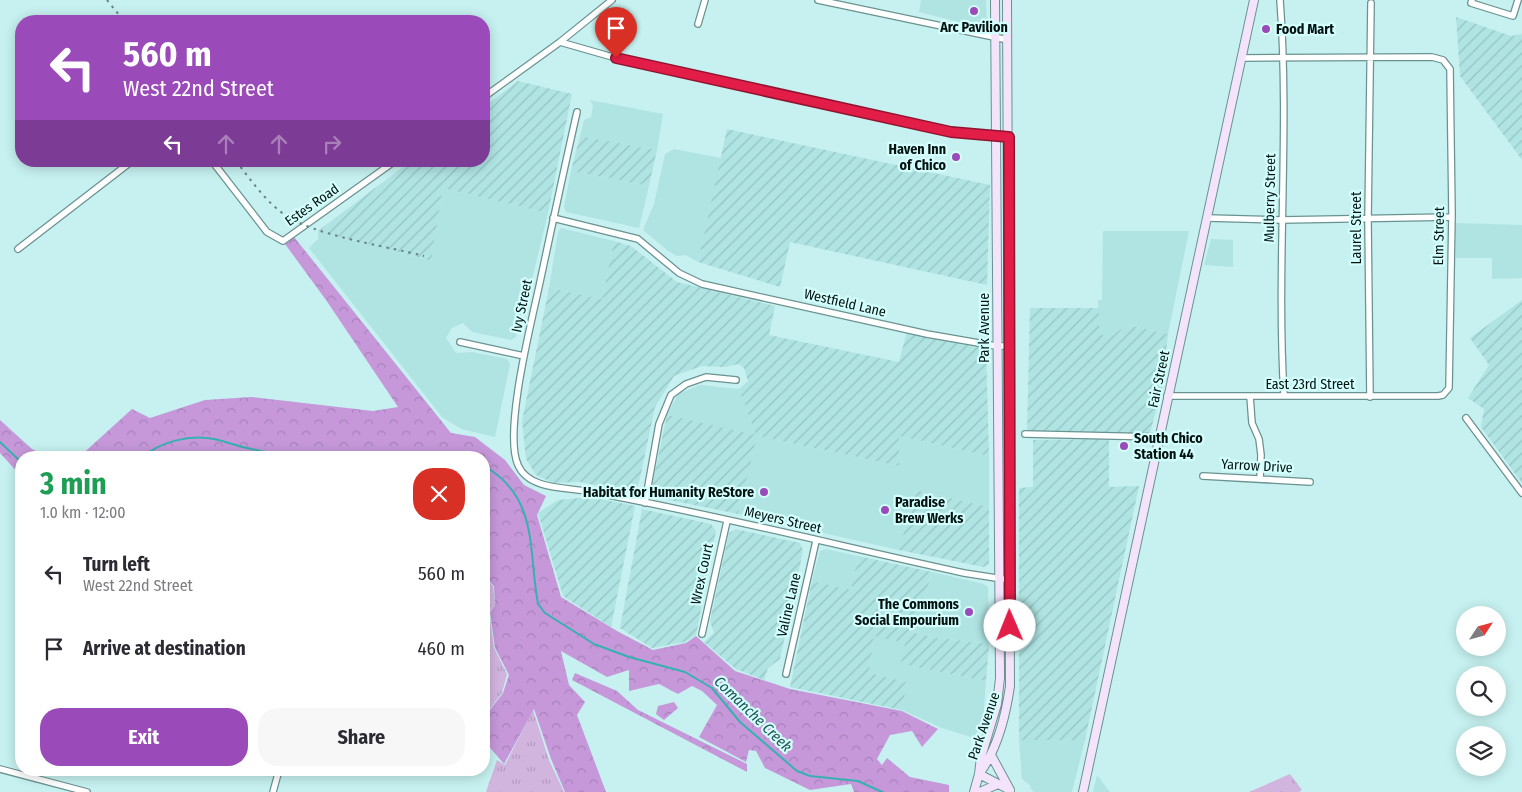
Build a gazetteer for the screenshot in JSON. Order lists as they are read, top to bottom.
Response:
{
  "streets": {
    "main road": ["Park Avenue", "Fair Street"],
    "street": [
      "Mulberry Street",
      "Estes Road",
      "Laurel Street",
      "Elm Street",
      "Westfield Lane",
      "Ivy Street",
      "East 23rd Street",
      "Yarrow Drive",
      "Meyers Street",
      "Wrex Court",
      "Valine Lane"
    ]
  },
  "crossings": [
    ["Mulberry Street", "East 23rd Street"],
    ["Laurel Street", "Elm Street"],
    ["Laurel Street", "East 23rd Street"],
    ["Elm Street", "East 23rd Street"],
    ["Westfield Lane", "Ivy Street"],
    ["Westfield Lane", "Park Avenue"],
    ["Ivy Street", "Meyers Street"],
    ["Park Avenue", "Meyers Street"],
    ["Fair Street", "East 23rd Street"],
    ["Meyers Street", "Wrex Court"],
    ["Meyers Street", "Valine Lane"]
  ],
  "water": ["Comanche Creek"],
  "places": [
    "Arc Pavilion",
    "Food Mart",
    "Haven Inn of Chico",
    "South Chico Station 44",
    "Habitat for Humanity ReStore",
    "Paradise Brew Werks",
    "The Commons Social Empourium"
  ],
  "north": "top right",
  "page": {
    "turn": ["560 m", "West 22nd Street"],
    "heading": ["3 min", "1.0 km · 12:00"],
    "list": [
      {
        "name": "Turn left",
        "note": "West 22nd Street",
        "value": "560 m"
      },
      {
        "name": "Arrive at destination",
        "value": "460 m"
      }
    ],
    "buttons": ["Exit", "Share"]
  }
}
